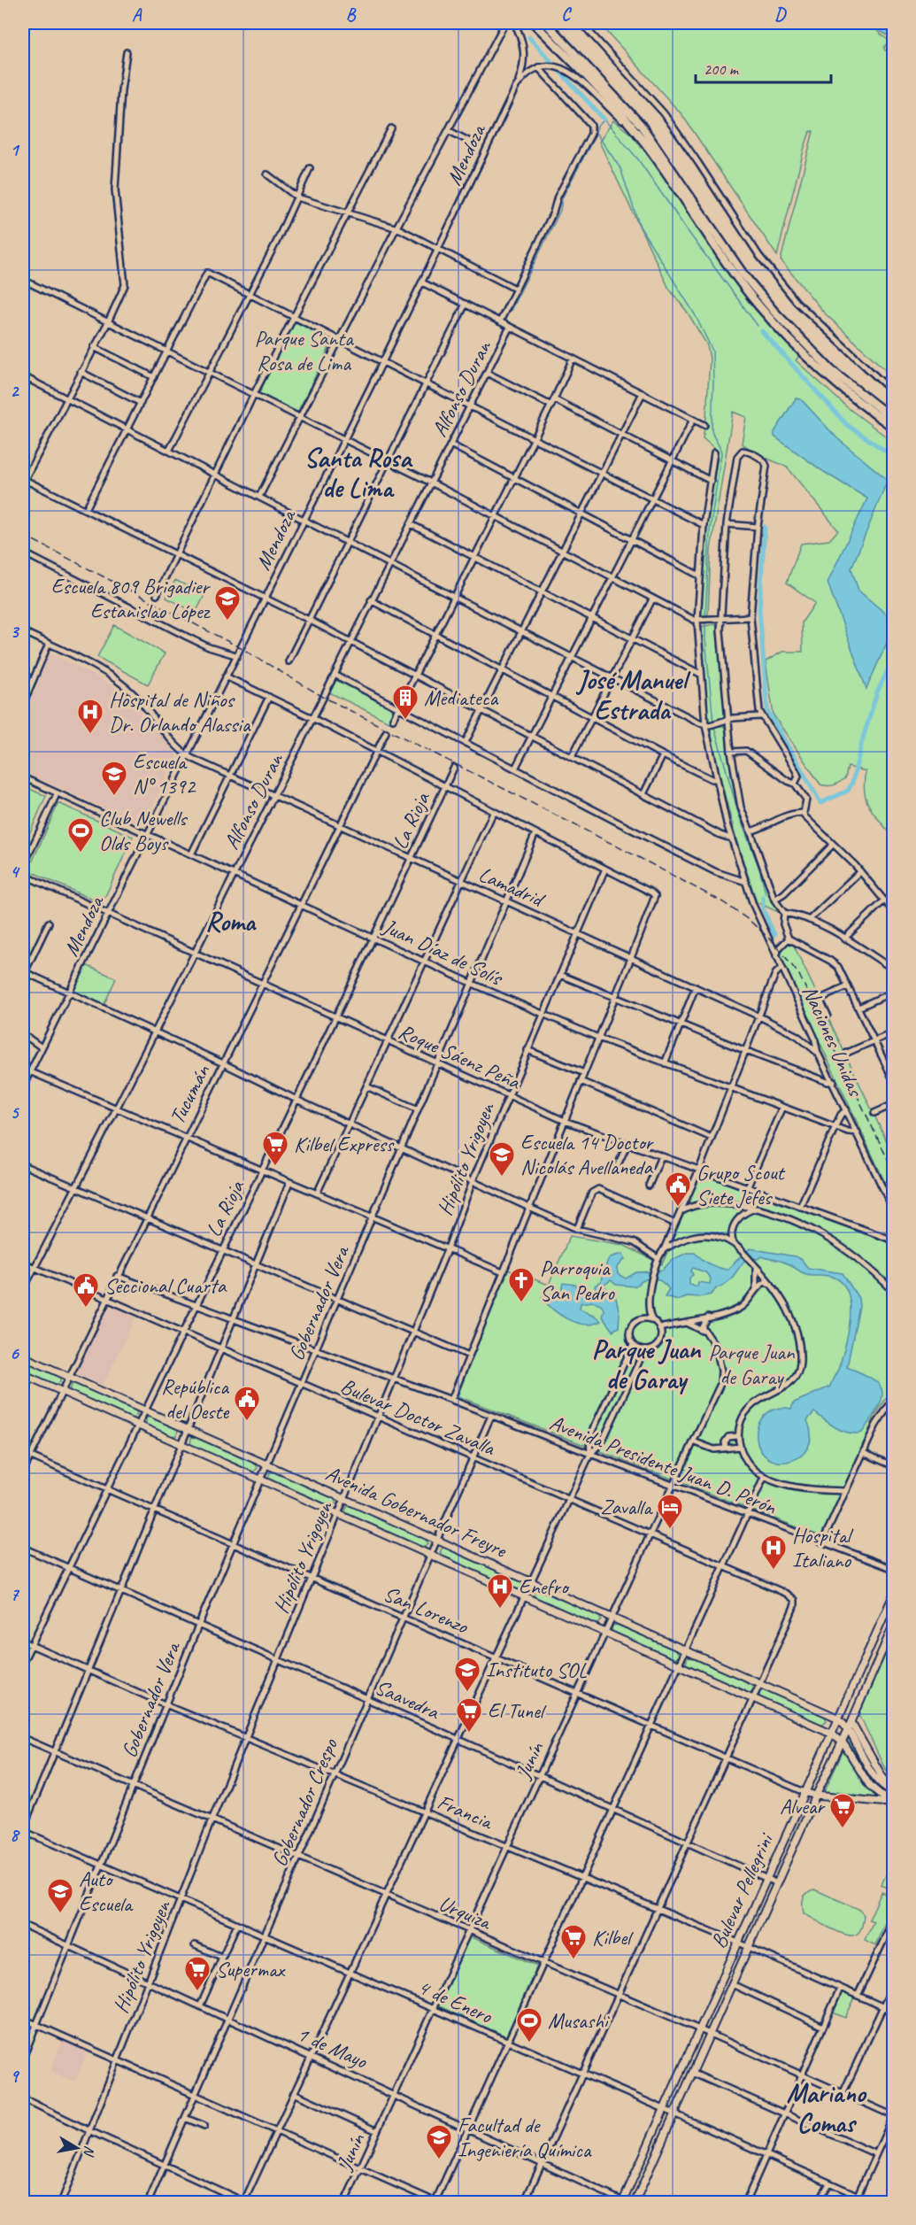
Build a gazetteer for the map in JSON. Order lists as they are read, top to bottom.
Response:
{
  "streets": {
    "main road": ["Avenida Gobernador Freyre", "San Lorenzo", "Bulevar Pellegrini"],
    "street": [
      "Mendoza",
      "Alfonso Duran",
      "La Rioja",
      "Lamadrid",
      "Juan Díaz de Solís",
      "Naciones Unidas",
      "Roque Sáenz Peña",
      "Tucumán",
      "Hipólito Yrigoyen",
      "Gobernador Vera",
      "Bulevar Doctor Zavalla",
      "Avenida Presidente Juan D. Perón",
      "Saavedra",
      "Junín",
      "Gobernador Crespo",
      "Francia",
      "Urquiza",
      "4 de Enero",
      "1 de Mayo"
    ]
  },
  "crossings": [
    ["Mendoza", "Alfonso Duran"],
    ["Mendoza", "Lamadrid"],
    ["Mendoza", "Juan Díaz de Solís"],
    ["Mendoza", "Roque Sáenz Peña"],
    ["Alfonso Duran", "Lamadrid"],
    ["Alfonso Duran", "Juan Díaz de Solís"],
    ["Alfonso Duran", "Roque Sáenz Peña"],
    ["Alfonso Duran", "Bulevar Doctor Zavalla"],
    ["La Rioja", "Lamadrid"],
    ["La Rioja", "Juan Díaz de Solís"],
    ["La Rioja", "Roque Sáenz Peña"],
    ["La Rioja", "Bulevar Doctor Zavalla"],
    ["La Rioja", "Avenida Presidente Juan D. Perón"],
    ["La Rioja", "Avenida Gobernador Freyre"],
    ["La Rioja", "San Lorenzo"],
    ["La Rioja", "Saavedra"],
    ["La Rioja", "Francia"],
    ["Lamadrid", "Naciones Unidas"],
    ["Lamadrid", "Tucumán"],
    ["Lamadrid", "Hipólito Yrigoyen"],
    ["Lamadrid", "Gobernador Vera"],
    ["Juan Díaz de Solís", "Naciones Unidas"],
    ["Juan Díaz de Solís", "Tucumán"],
    ["Juan Díaz de Solís", "Hipólito Yrigoyen"],
    ["Juan Díaz de Solís", "Gobernador Vera"],
    ["Roque Sáenz Peña", "Tucumán"],
    ["Roque Sáenz Peña", "Hipólito Yrigoyen"],
    ["Roque Sáenz Peña", "Gobernador Vera"],
    ["Tucumán", "Bulevar Doctor Zavalla"],
    ["Tucumán", "Avenida Presidente Juan D. Perón"],
    ["Tucumán", "Avenida Gobernador Freyre"],
    ["Tucumán", "San Lorenzo"],
    ["Hipólito Yrigoyen", "Bulevar Doctor Zavalla"],
    ["Hipólito Yrigoyen", "Avenida Presidente Juan D. Perón"],
    ["Hipólito Yrigoyen", "Avenida Gobernador Freyre"],
    ["Hipólito Yrigoyen", "San Lorenzo"],
    ["Hipólito Yrigoyen", "Saavedra"],
    ["Hipólito Yrigoyen", "Francia"],
    ["Hipólito Yrigoyen", "Urquiza"],
    ["Hipólito Yrigoyen", "4 de Enero"],
    ["Hipólito Yrigoyen", "1 de Mayo"],
    ["Gobernador Vera", "Bulevar Doctor Zavalla"],
    ["Gobernador Vera", "Avenida Presidente Juan D. Perón"],
    ["Gobernador Vera", "Avenida Gobernador Freyre"],
    ["Gobernador Vera", "San Lorenzo"],
    ["Gobernador Vera", "Saavedra"],
    ["Gobernador Vera", "Francia"],
    ["Gobernador Vera", "Urquiza"],
    ["Gobernador Vera", "4 de Enero"],
    ["Gobernador Vera", "1 de Mayo"],
    ["Bulevar Doctor Zavalla", "Avenida Gobernador Freyre"],
    ["Bulevar Doctor Zavalla", "Junín"],
    ["Bulevar Doctor Zavalla", "Gobernador Crespo"],
    ["Avenida Presidente Juan D. Perón", "Junín"],
    ["Avenida Presidente Juan D. Perón", "Gobernador Crespo"],
    ["Avenida Gobernador Freyre", "Junín"],
    ["Avenida Gobernador Freyre", "Gobernador Crespo"],
    ["Avenida Gobernador Freyre", "Bulevar Pellegrini"],
    ["San Lorenzo", "Junín"],
    ["San Lorenzo", "Gobernador Crespo"],
    ["San Lorenzo", "Bulevar Pellegrini"],
    ["Saavedra", "Junín"],
    ["Saavedra", "Gobernador Crespo"],
    ["Saavedra", "Bulevar Pellegrini"],
    ["Junín", "Francia"],
    ["Junín", "Urquiza"],
    ["Junín", "4 de Enero"],
    ["Junín", "1 de Mayo"],
    ["Gobernador Crespo", "Francia"],
    ["Gobernador Crespo", "Urquiza"],
    ["Gobernador Crespo", "4 de Enero"],
    ["Gobernador Crespo", "1 de Mayo"],
    ["Francia", "Bulevar Pellegrini"],
    ["Bulevar Pellegrini", "Urquiza"],
    ["Bulevar Pellegrini", "4 de Enero"],
    ["Bulevar Pellegrini", "1 de Mayo"]
  ],
  "districts": [
    "Santa Rosa de Lima",
    "José Manuel Estrada",
    "Roma",
    "Parque Juan de Garay",
    "Mariano Comas"
  ],
  "parks": ["Parque Santa Rosa de Lima", "Parque Juan de Garay"],
  "places": {
    "school or university": [
      "Escuela 809 Brigadier Estanislao López",
      "Escuela N° 1392",
      "Escuela 14 Doctor Nicolás Avellaneda",
      "Instituto SOL",
      "Auto Escuela",
      "Facultad de Ingeniería Química"
    ],
    "building": ["Mediateca"],
    "hospital": ["Hospital de Niños Dr. Orlando Alassia", "Hospital Italiano", "Enefro"],
    "sports": ["Club Newells Olds Boys", "Musashi"],
    "supermarket": [
      "Kilbel Express",
      "El Tunel",
      "Alvear",
      "Kilbel",
      "Supermax"
    ],
    "public building": ["Grupo Scout Siete Jefes", "Seccional Cuarta", "República del Oeste"],
    "church": ["Parroquia San Pedro"],
    "hotel": ["Zavalla"]
  },
  "scale_bar": "200 m",
  "north": "right",
  "grid": {
    "columns": [
      "A",
      "B",
      "C",
      "D"
    ],
    "rows": [
      "1",
      "2",
      "3",
      "4",
      "5",
      "6",
      "7",
      "8",
      "9"
    ]
  }
}
